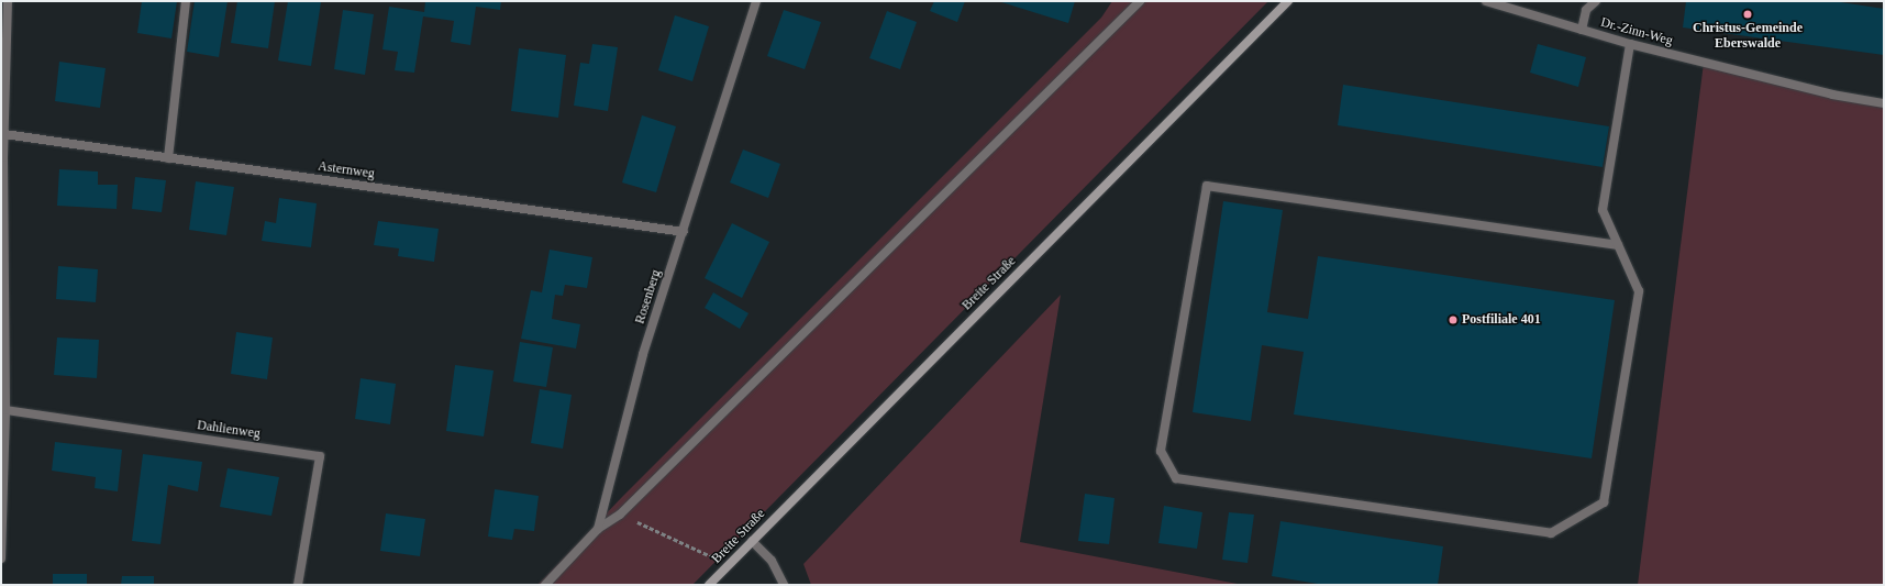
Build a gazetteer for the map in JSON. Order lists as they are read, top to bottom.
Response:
{
  "streets": {
    "main road": ["Breite Straße"],
    "street": [
      "Dr.-Zinn-Weg",
      "Asternweg",
      "Rosenberg",
      "Dahlienweg"
    ]
  },
  "crossings": [
    ["Asternweg", "Rosenberg"]
  ],
  "places": ["Christus-Gemeinde Eberswalde", "Postfiliale 401"]
}
